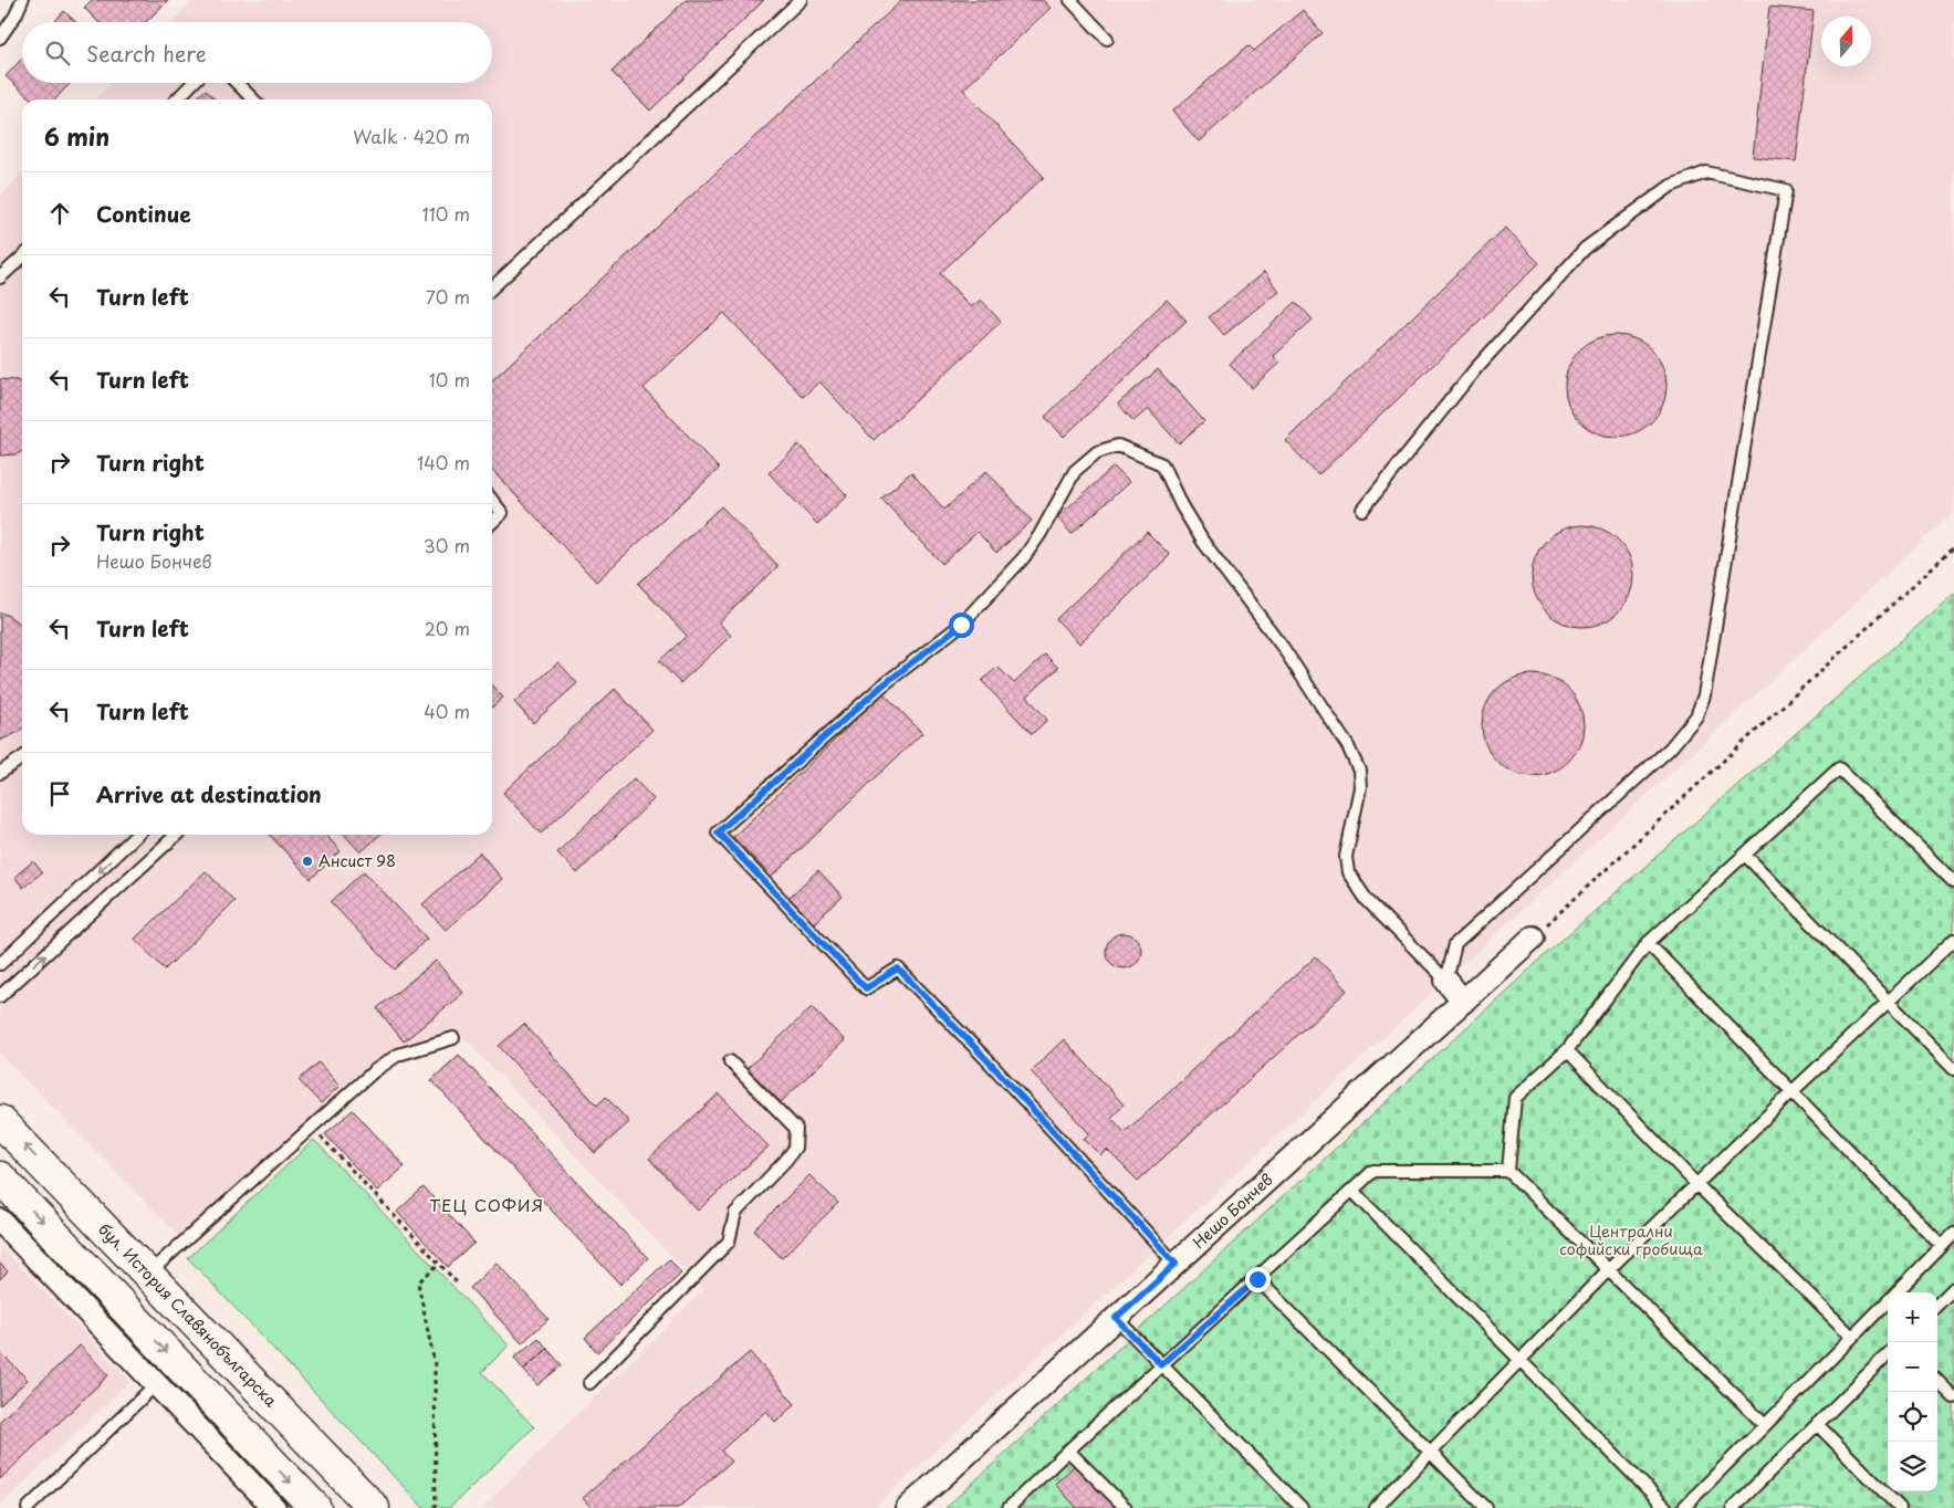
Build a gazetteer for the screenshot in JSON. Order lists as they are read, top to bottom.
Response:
{
  "streets": {
    "main road": ["бул. История Славянобългарска"],
    "street": ["Нешо Бончев"]
  },
  "districts": ["ТЕЦ СОФИЯ"],
  "parks": ["Централни софийски гробища"],
  "places": ["Ансист 98"],
  "north": "top",
  "page": {
    "search": "Search here",
    "heading": ["6 min", "Walk · 420 m"],
    "list": [
      ["Continue", "110 m"],
      ["Turn left", "70 m"],
      ["Turn left", "10 m"],
      ["Turn right", "140 m"],
      ["Turn right", "Нешо Бончев", "30 m"],
      ["Turn left", "20 m"],
      ["Turn left", "40 m"],
      "Arrive at destination"
    ],
    "map_buttons": ["+", "−"]
  }
}
